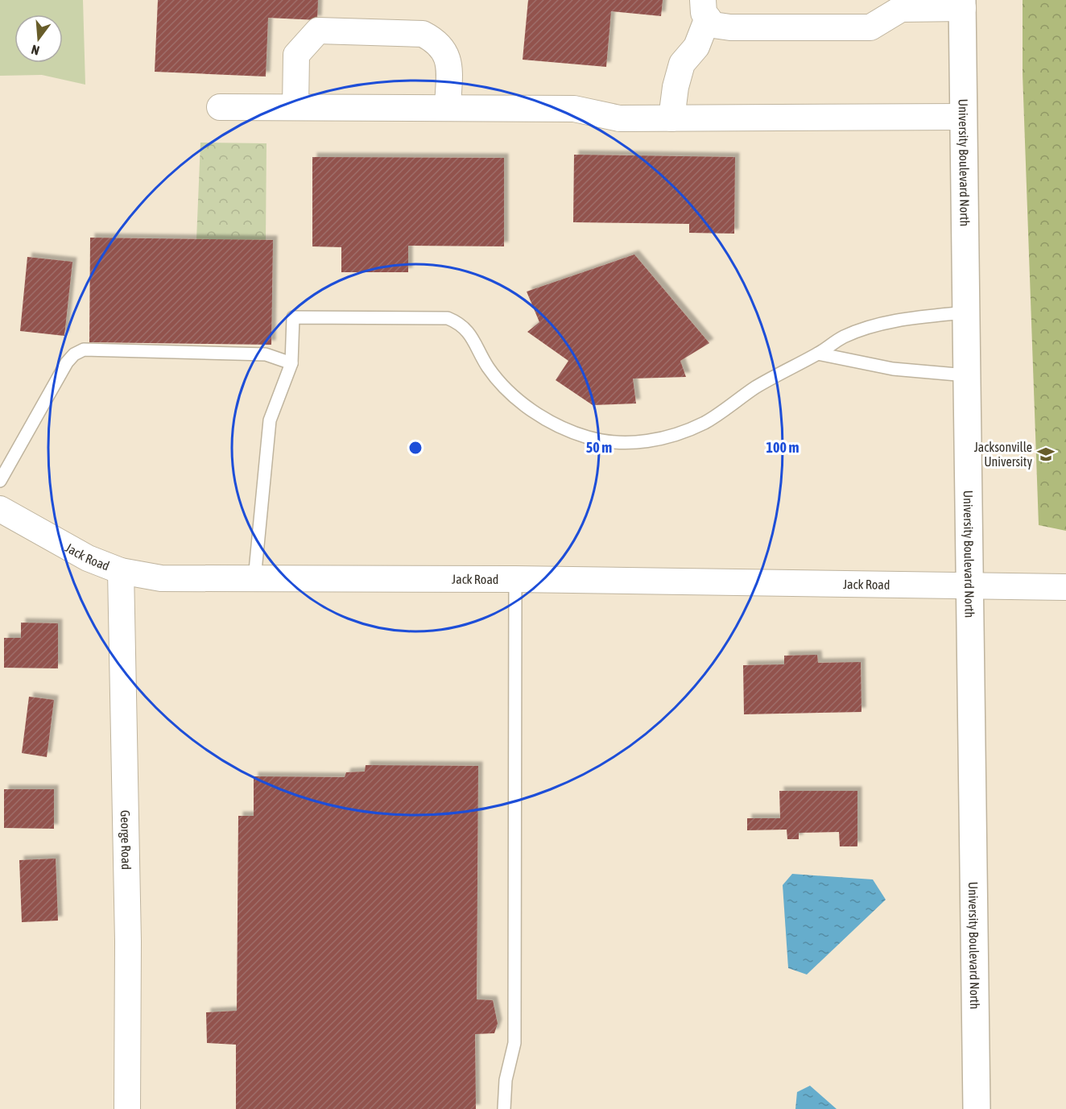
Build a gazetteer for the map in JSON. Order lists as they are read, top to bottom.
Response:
{
  "streets": {
    "main road": ["University Boulevard North"],
    "street": ["Jack Road", "George Road"]
  },
  "crossings": [
    ["University Boulevard North", "Jack Road"],
    ["Jack Road", "George Road"]
  ],
  "places": {
    "school or university": ["Jacksonville University"]
  },
  "north": "bottom",
  "rings": ["50 m", "100 m"]
}
